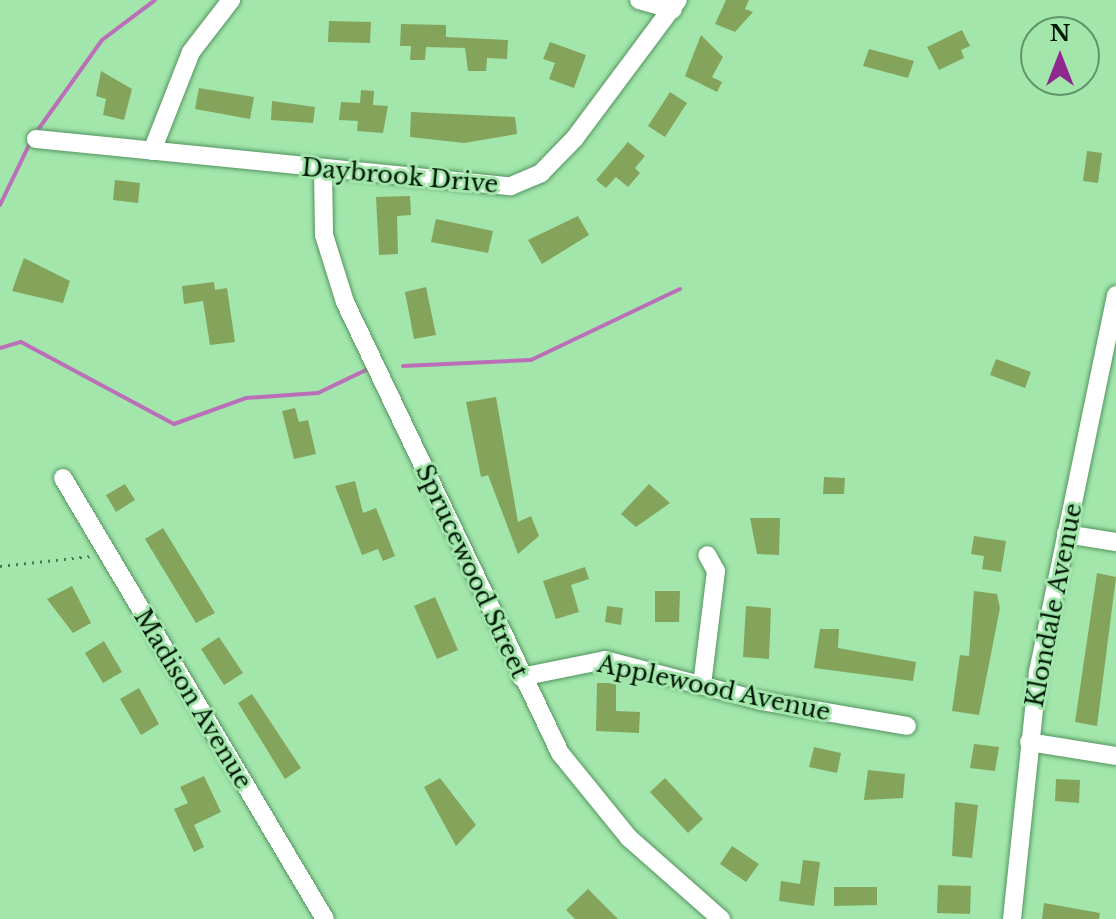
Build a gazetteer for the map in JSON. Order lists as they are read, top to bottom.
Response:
{
  "streets": {
    "street": [
      "Daybrook Drive",
      "Sprucewood Street",
      "Klondale Avenue",
      "Applewood Avenue",
      "Madison Avenue"
    ]
  },
  "crossings": [
    ["Daybrook Drive", "Sprucewood Street"],
    ["Sprucewood Street", "Applewood Avenue"]
  ],
  "north": "top"
}
